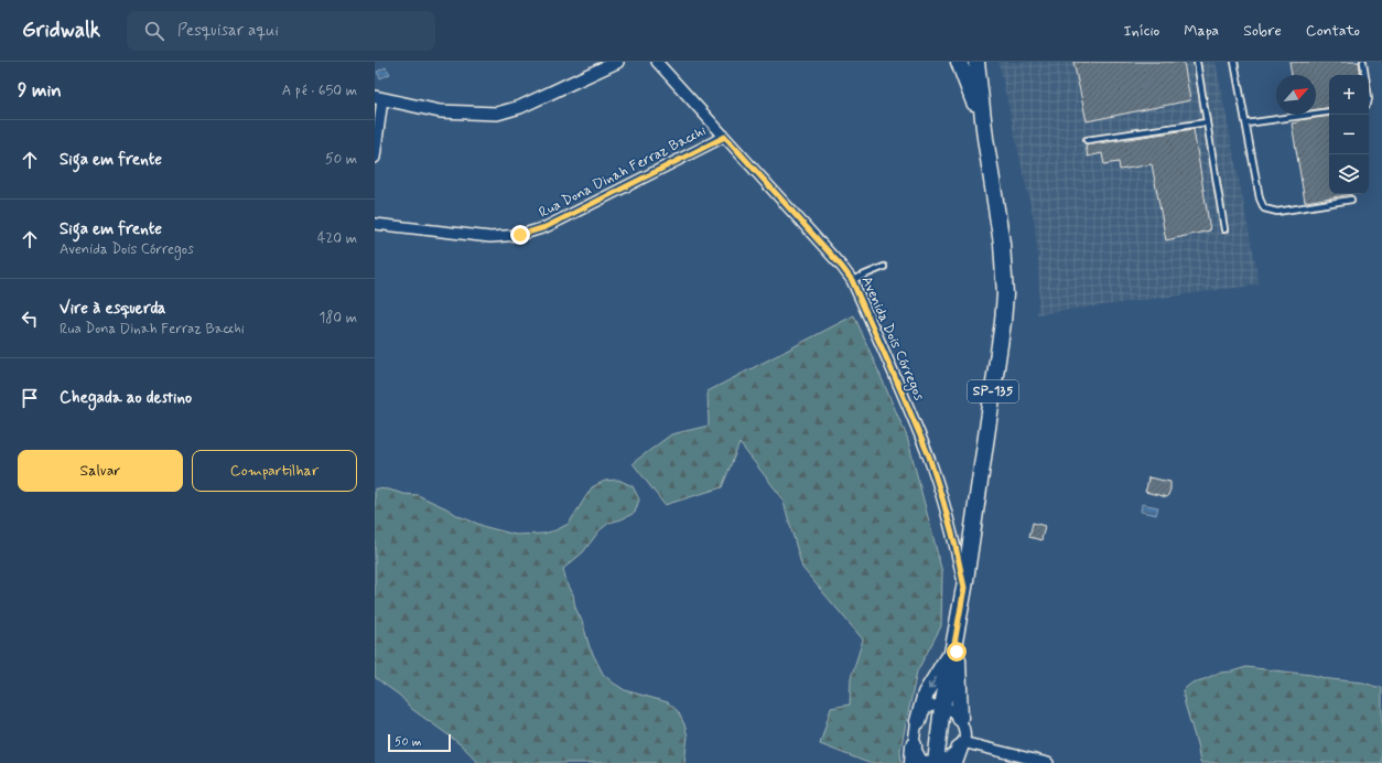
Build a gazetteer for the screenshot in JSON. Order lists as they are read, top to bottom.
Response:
{
  "streets": {
    "main road": ["SP-135"],
    "street": ["Rua Dona Dinah Ferraz Bacchi", "Avenida Dois Córregos"]
  },
  "crossings": [
    ["Rua Dona Dinah Ferraz Bacchi", "Avenida Dois Córregos"],
    ["Avenida Dois Córregos", "SP-135"]
  ],
  "scale_bar": "50 m",
  "north": "top right",
  "page": {
    "header": "Gridwalk",
    "search": "Pesquisar aqui",
    "nav": [
      "Início",
      "Mapa",
      "Sobre",
      "Contato"
    ],
    "heading": ["9 min", "A pé · 650 m"],
    "map_buttons": ["+", "−"],
    "list": [
      ["Siga em frente", "50 m"],
      ["Siga em frente", "Avenida Dois Córregos", "420 m"],
      ["Vire à esquerda", "Rua Dona Dinah Ferraz Bacchi", "180 m"],
      "Chegada ao destino"
    ],
    "buttons": ["Salvar", "Compartilhar"],
    "scale": "50 m"
  }
}
